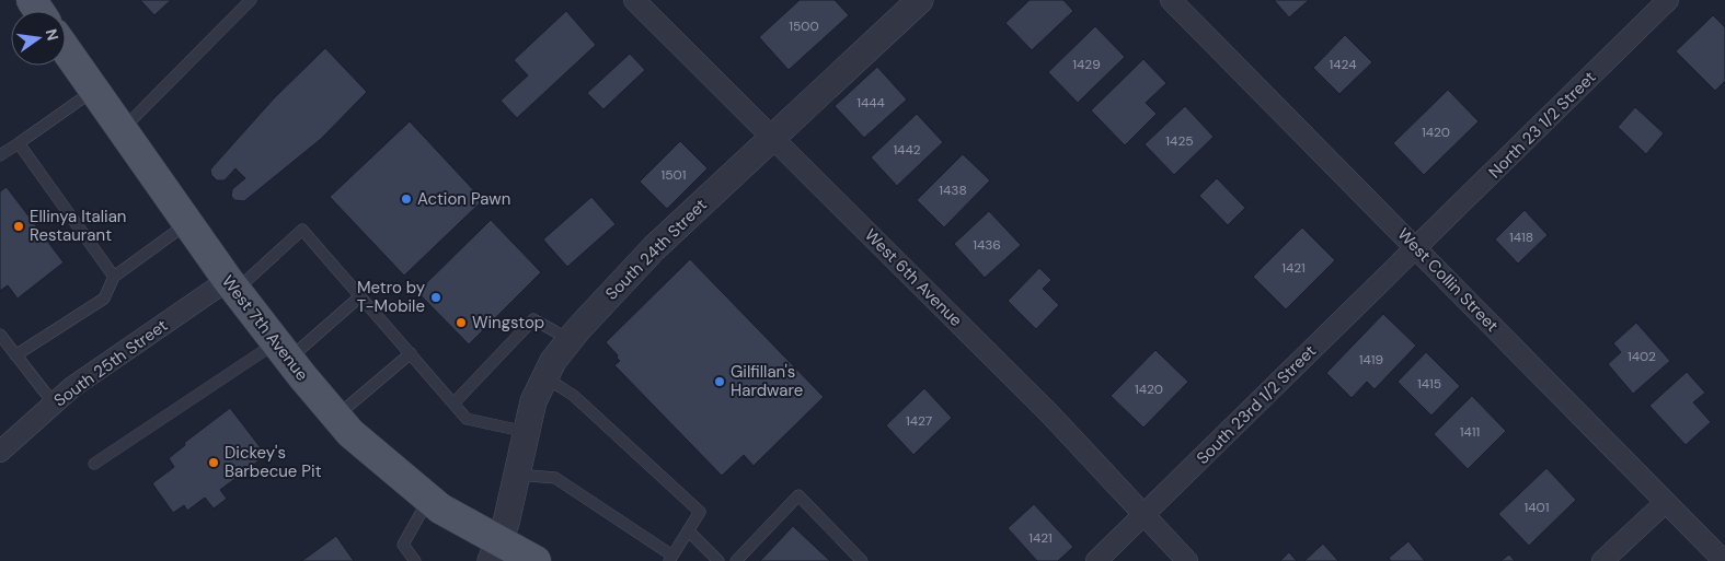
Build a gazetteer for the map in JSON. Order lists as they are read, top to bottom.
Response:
{
  "streets": {
    "main road": ["West 7th Avenue"],
    "street": [
      "North 23 1/2 Street",
      "South 24th Street",
      "West 6th Avenue",
      "West Collin Street",
      "South 25th Street",
      "South 23rd 1/2 Street"
    ]
  },
  "crossings": [
    ["North 23 1/2 Street", "West Collin Street"],
    ["North 23 1/2 Street", "South 23rd 1/2 Street"],
    ["South 24th Street", "West 6th Avenue"],
    ["South 24th Street", "West 7th Avenue"],
    ["West 6th Avenue", "South 23rd 1/2 Street"],
    ["West Collin Street", "South 23rd 1/2 Street"],
    ["West 7th Avenue", "South 25th Street"]
  ],
  "places": [
    "Action Pawn",
    "Ellinya Italian Restaurant",
    "Metro by T-Mobile",
    "Wingstop",
    "Gilfillan's Hardware",
    "Dickey's Barbecue Pit"
  ],
  "house_numbers": [
    "1500",
    "1429",
    "1424",
    "1444",
    "1420",
    "1425",
    "1442",
    "1501",
    "1438",
    "1418",
    "1436",
    "1421",
    "1402",
    "1419",
    "1415",
    "1420",
    "1427",
    "1411",
    "1401",
    "1421"
  ],
  "north": "right"
}
